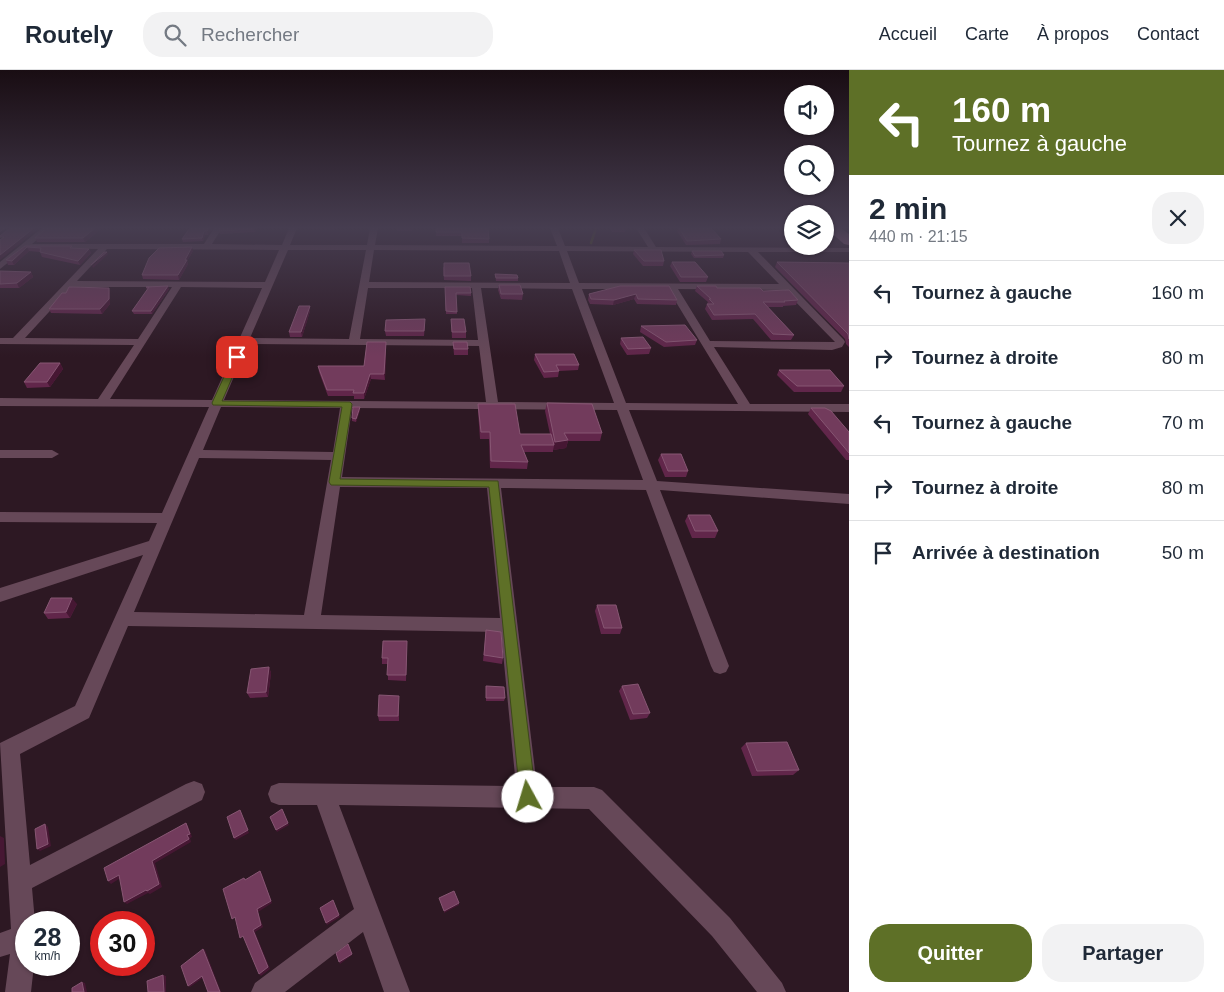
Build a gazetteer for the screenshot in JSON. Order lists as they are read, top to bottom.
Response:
{
  "page": {
    "header": "Routely",
    "search": "Rechercher",
    "nav": [
      "Accueil",
      "Carte",
      "À propos",
      "Contact"
    ],
    "turn": ["160 m", "Tournez à gauche"],
    "heading": ["2 min", "440 m · 21:15"],
    "list": [
      {
        "name": "Tournez à gauche",
        "value": "160 m"
      },
      {
        "name": "Tournez à droite",
        "value": "80 m"
      },
      {
        "name": "Tournez à gauche",
        "value": "70 m"
      },
      {
        "name": "Tournez à droite",
        "value": "80 m"
      },
      {
        "name": "Arrivée à destination",
        "value": "50 m"
      }
    ],
    "speed": "28 km/h",
    "limit": "30",
    "buttons": ["Quitter", "Partager"]
  }
}
